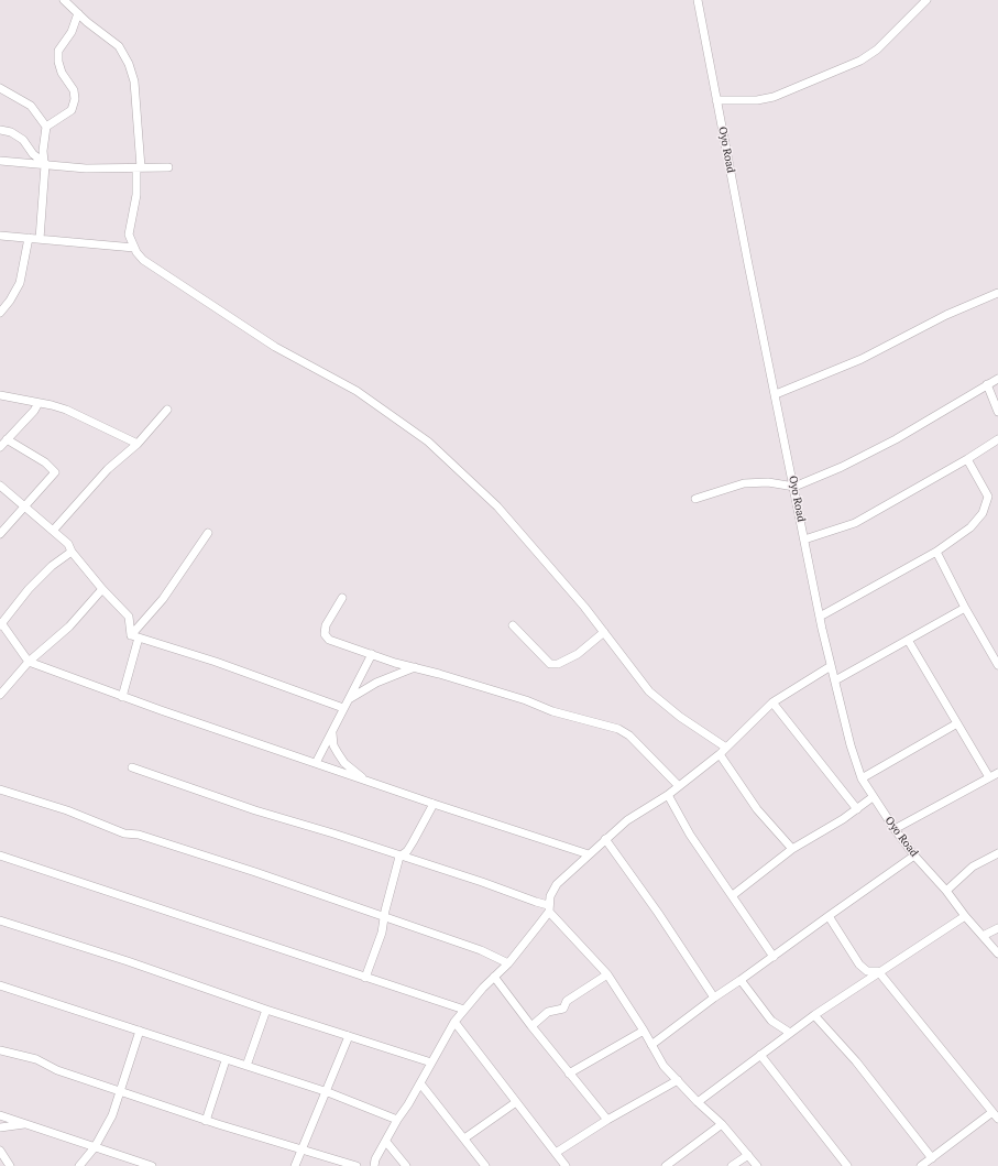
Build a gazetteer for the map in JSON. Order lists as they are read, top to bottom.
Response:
{
  "streets": {
    "street": ["Oyo Road"]
  }
}
